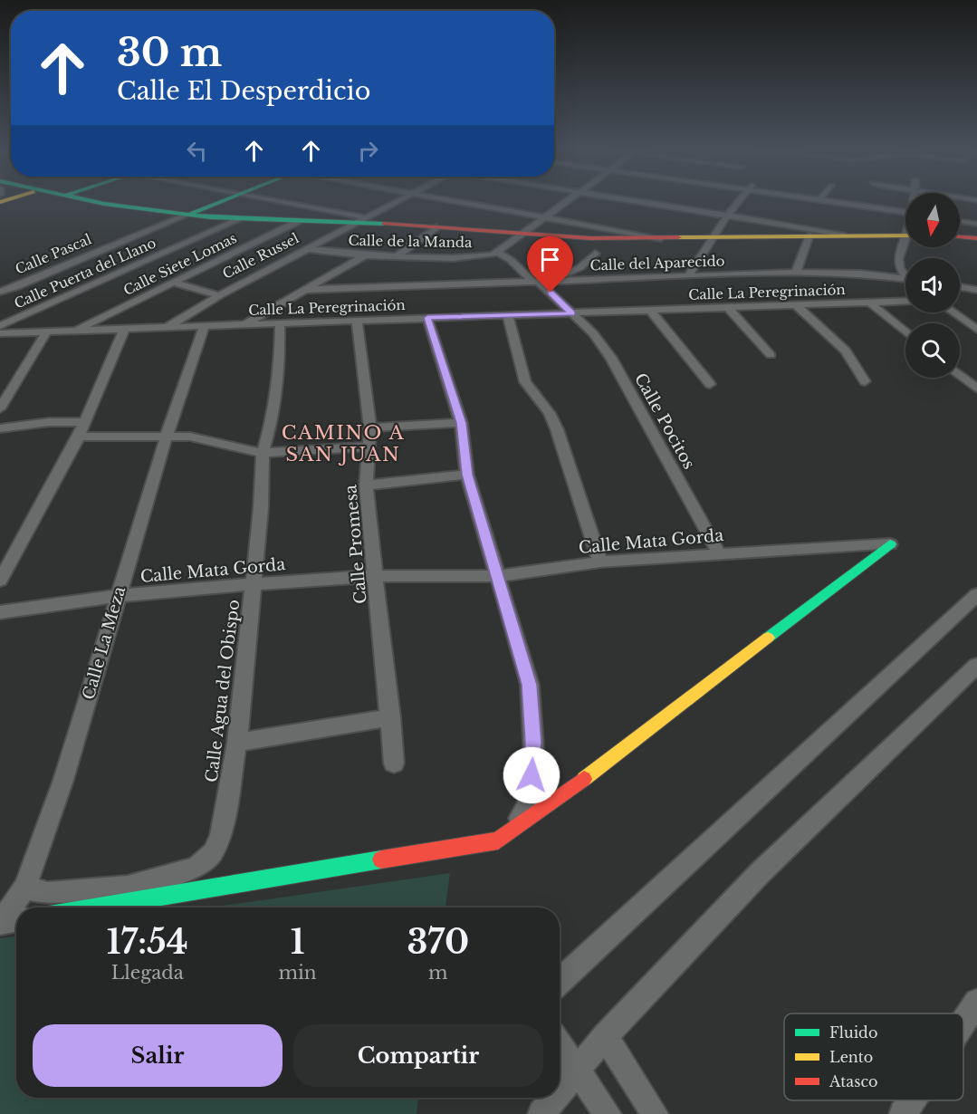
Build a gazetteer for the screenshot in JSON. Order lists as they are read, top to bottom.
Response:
{
  "streets": {
    "street": [
      "Calle de la Manda",
      "Calle Pascal",
      "Calle Russel",
      "Calle del Aparecido",
      "Calle Siete Lomas",
      "Calle Puerta del Llano",
      "Calle La Peregrinación",
      "Calle Pocitos",
      "Calle Mata Gorda",
      "Calle Promesa",
      "Calle La Meza",
      "Calle Agua del Obispo"
    ]
  },
  "crossings": [
    ["Calle de la Manda", "Calle Russel"],
    ["Calle Russel", "Calle La Peregrinación"],
    ["Calle Siete Lomas", "Calle La Peregrinación"],
    ["Calle La Peregrinación", "Calle Pocitos"],
    ["Calle La Peregrinación", "Calle Promesa"],
    ["Calle La Peregrinación", "Calle La Meza"],
    ["Calle La Peregrinación", "Calle Agua del Obispo"],
    ["Calle Pocitos", "Calle Mata Gorda"],
    ["Calle Mata Gorda", "Calle Promesa"],
    ["Calle Mata Gorda", "Calle La Meza"],
    ["Calle Mata Gorda", "Calle Agua del Obispo"],
    ["Calle La Meza", "Calle Agua del Obispo"]
  ],
  "districts": ["CAMINO A SAN JUAN"],
  "legend": ["Fluido", "Lento", "Atasco"],
  "north": "bottom",
  "page": {
    "turn": ["30 m", "Calle El Desperdicio"],
    "eta": [
      "17:54",
      "Llegada",
      "1",
      "min",
      "370",
      "m"
    ],
    "buttons": ["Salir", "Compartir"]
  }
}
